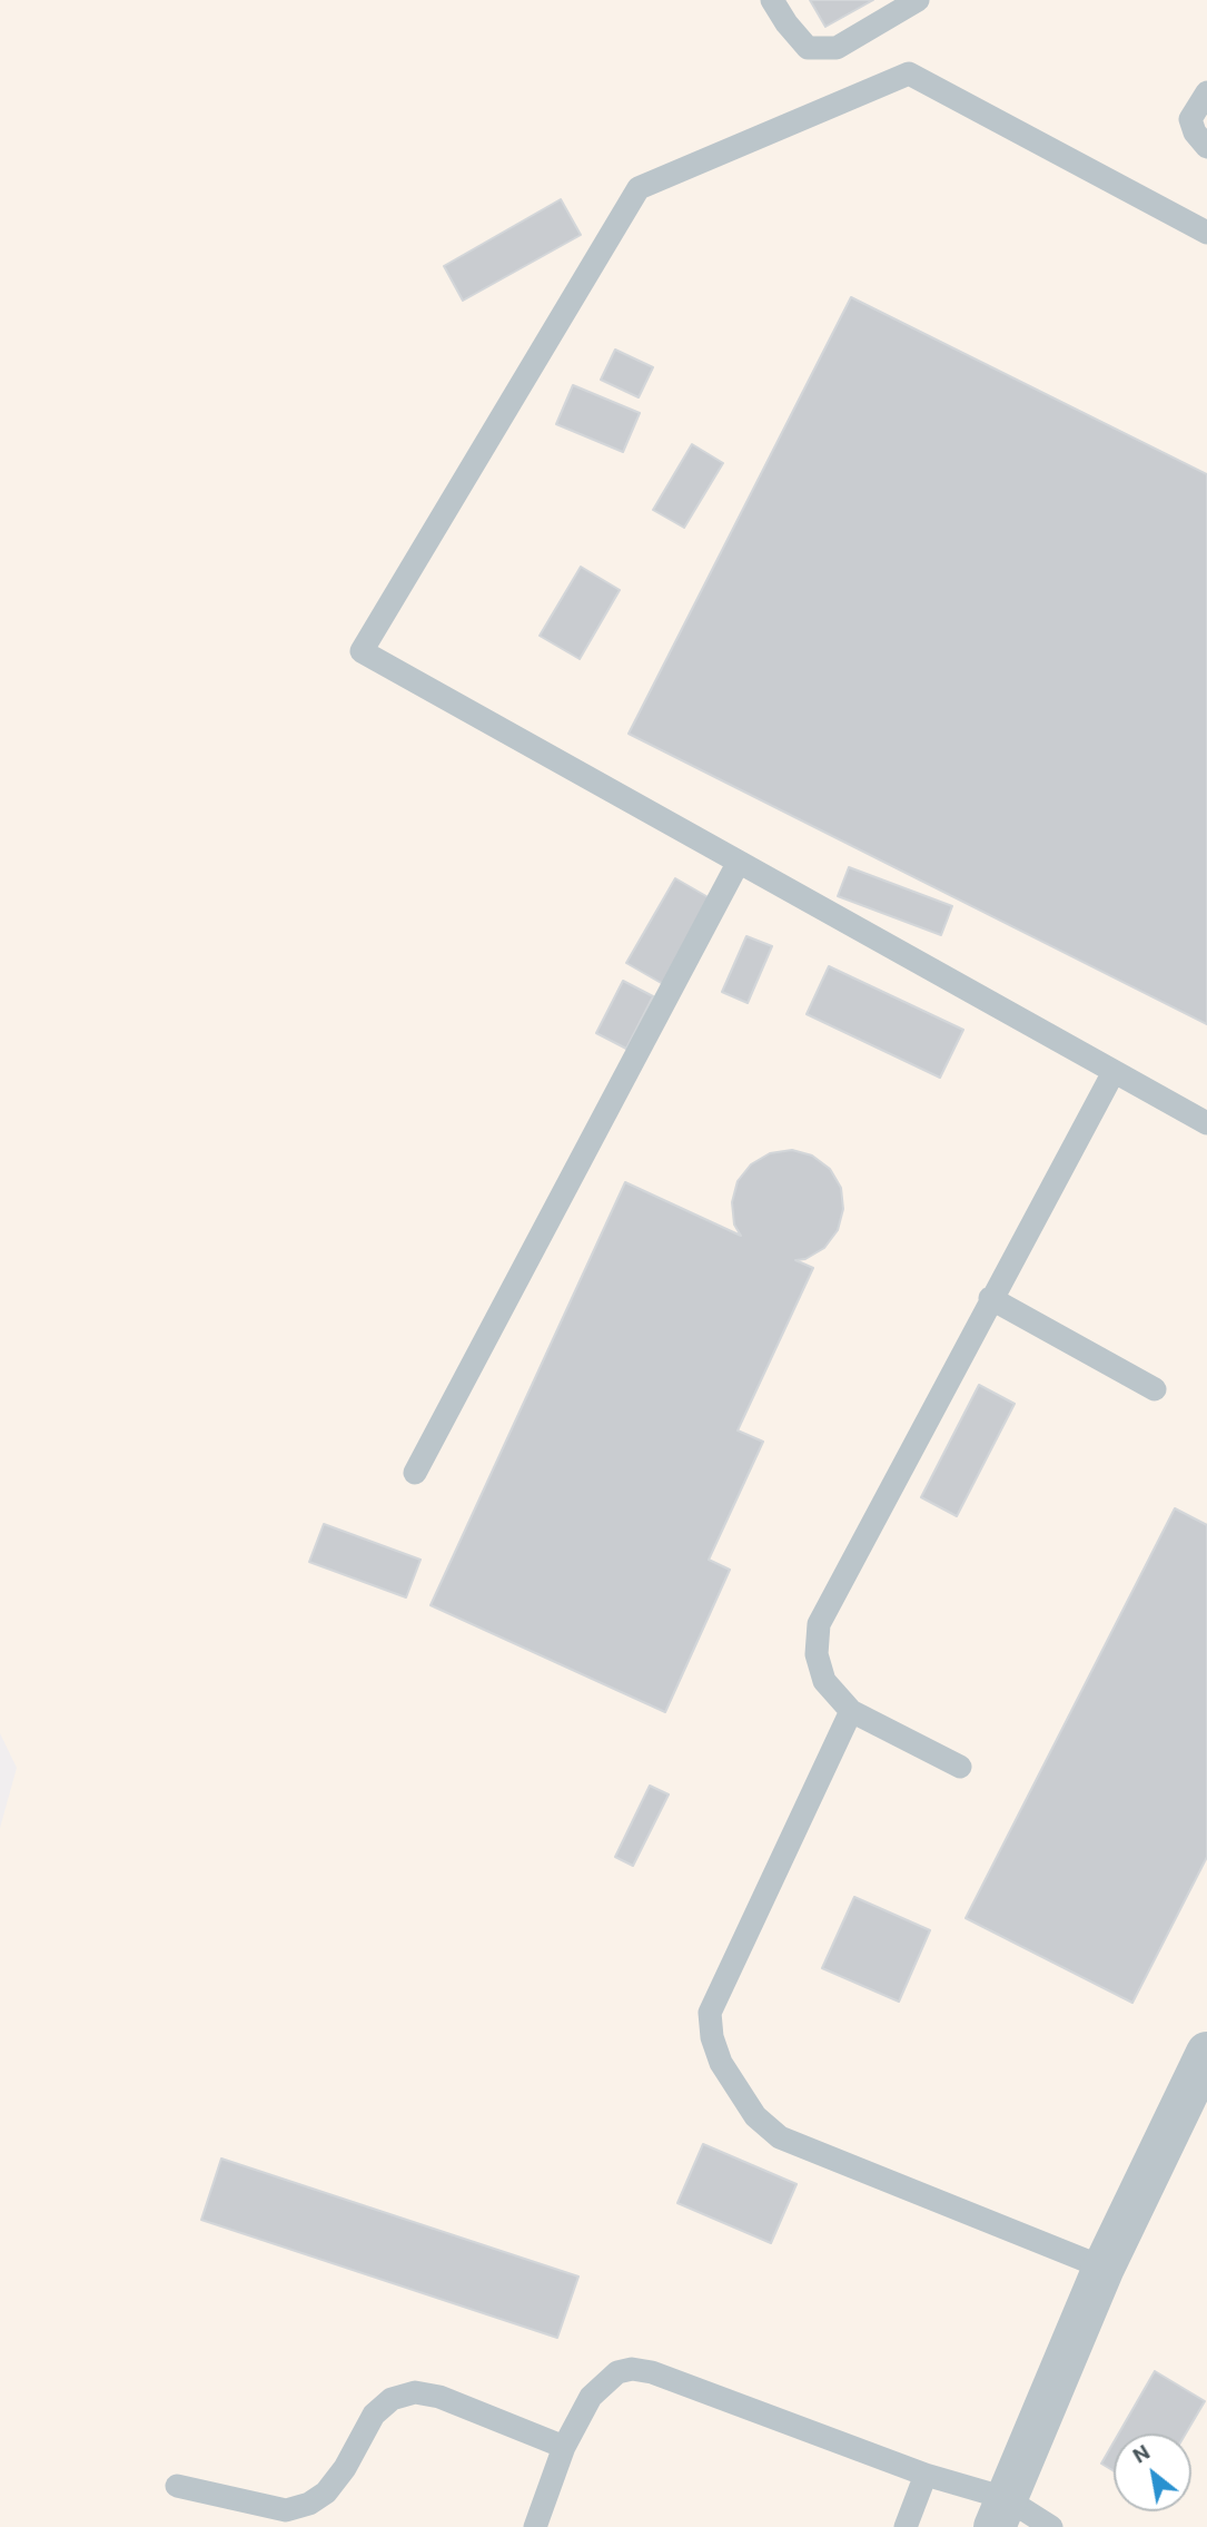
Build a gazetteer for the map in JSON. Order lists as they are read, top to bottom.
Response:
{
  "north": "top left"
}
